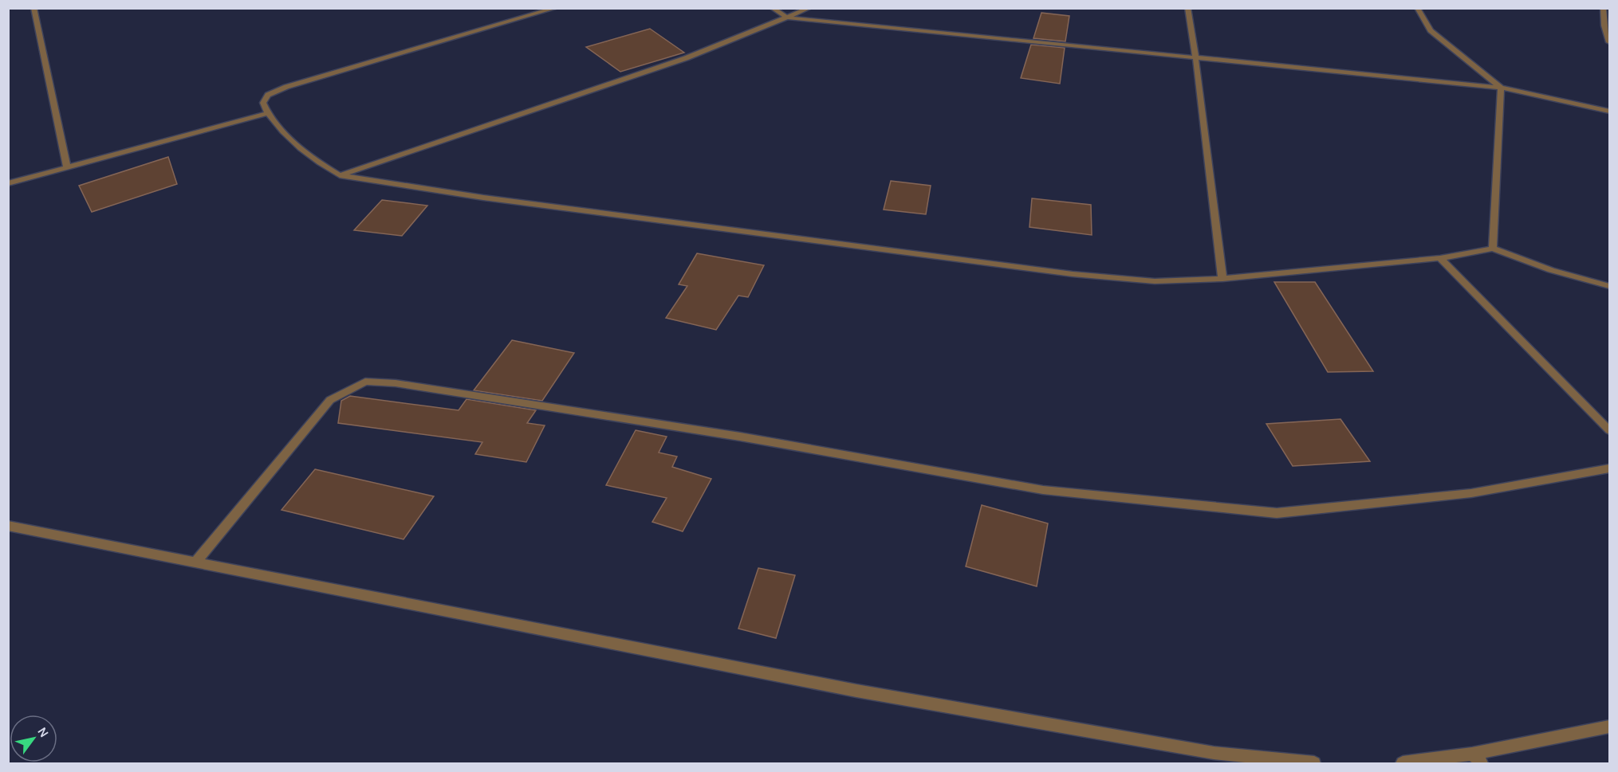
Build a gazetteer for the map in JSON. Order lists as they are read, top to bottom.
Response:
{
  "north": "top right"
}
